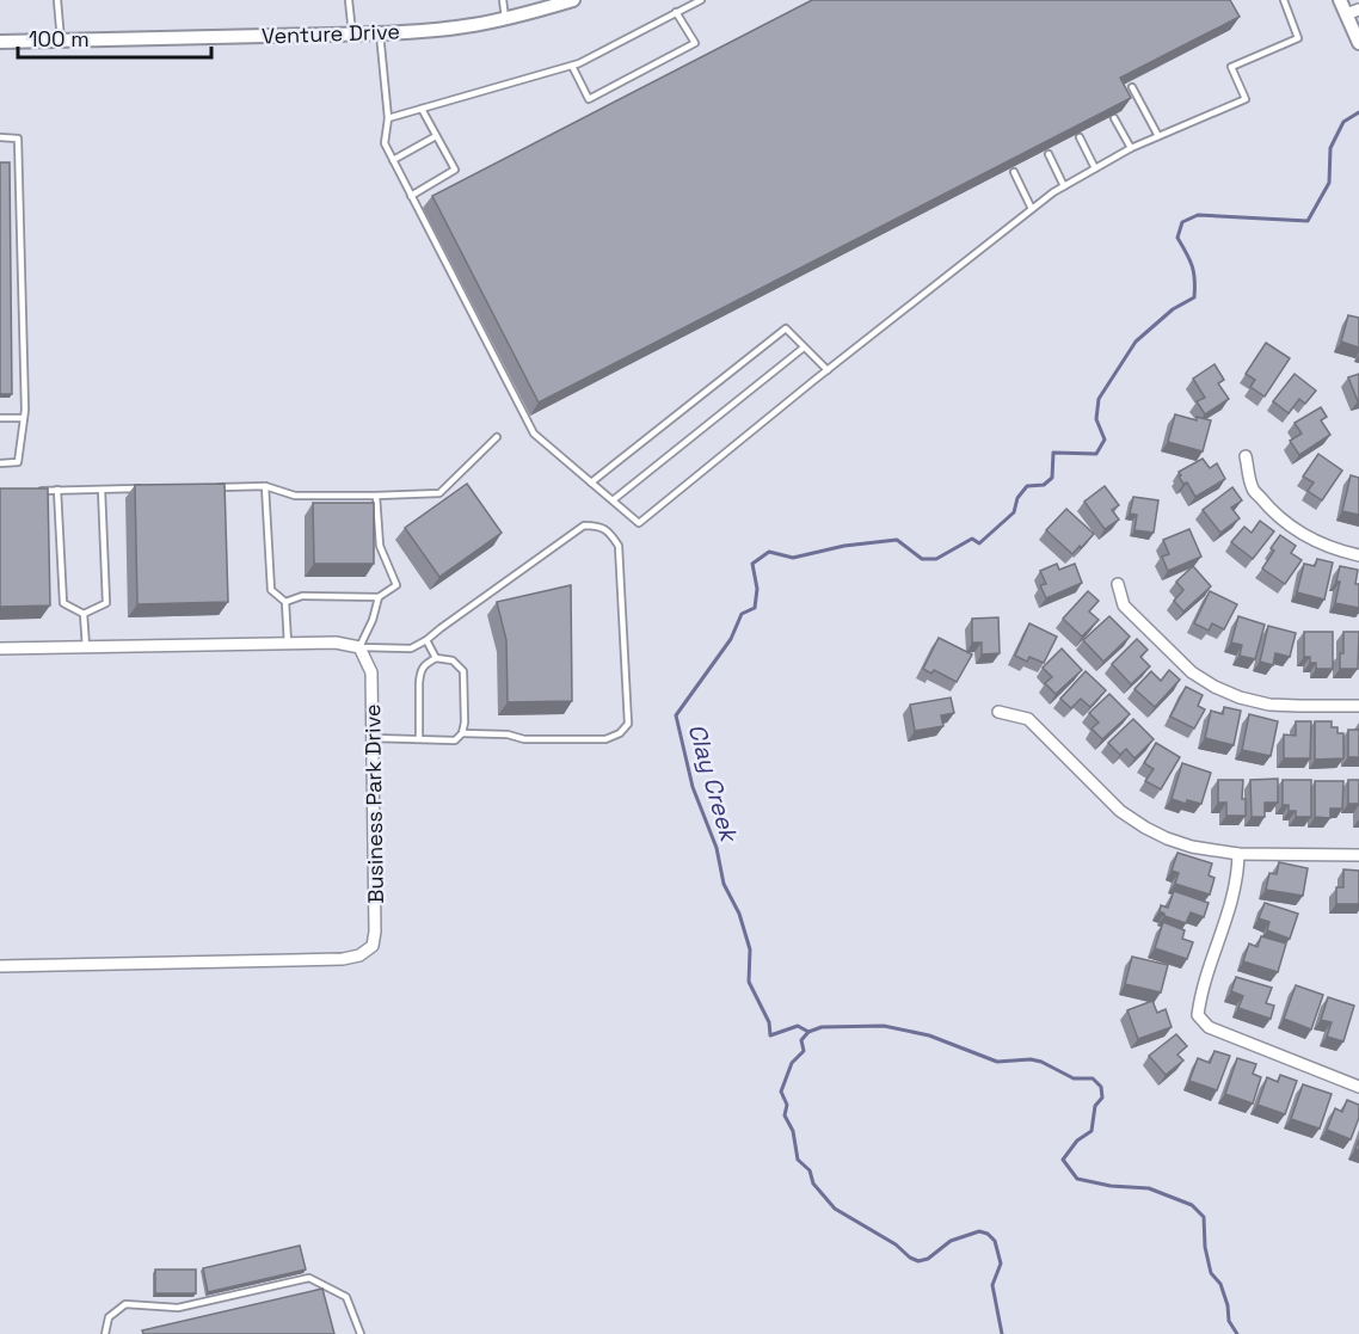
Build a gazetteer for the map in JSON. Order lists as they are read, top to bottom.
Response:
{
  "streets": {
    "street": ["Venture Drive", "Business Park Drive"]
  },
  "water": ["Clay Creek"],
  "scale_bar": "100 m"
}
